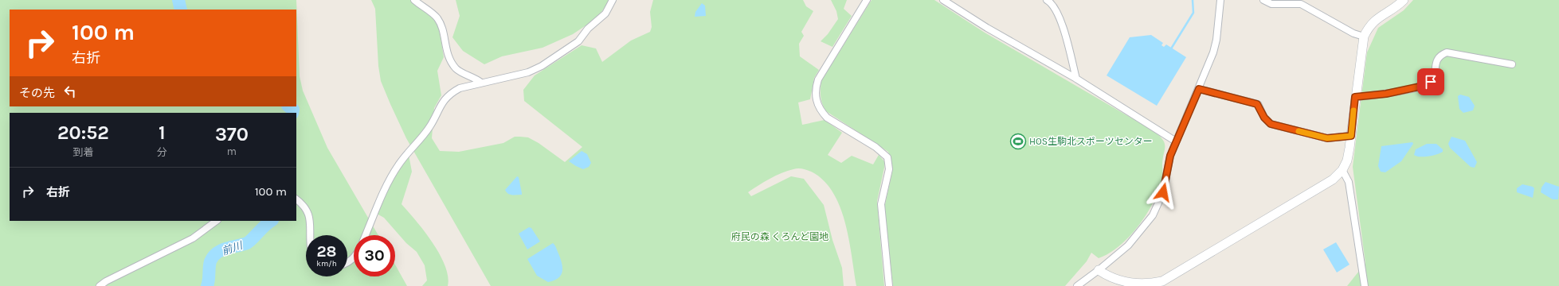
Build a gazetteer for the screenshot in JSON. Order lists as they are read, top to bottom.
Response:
{
  "water": ["前川"],
  "parks": ["府民の森 くろんど園地"],
  "places": {
    "sports": ["HOS生駒北スポーツセンター"]
  },
  "page": {
    "turn": ["100 m", "右折"],
    "then": "その先",
    "eta": [
      "20:52",
      "到着",
      "1",
      "分",
      "370",
      "m"
    ],
    "list": [
      {
        "name": "右折",
        "value": "100 m"
      }
    ],
    "speed": "28 km/h",
    "limit": "30"
  }
}
